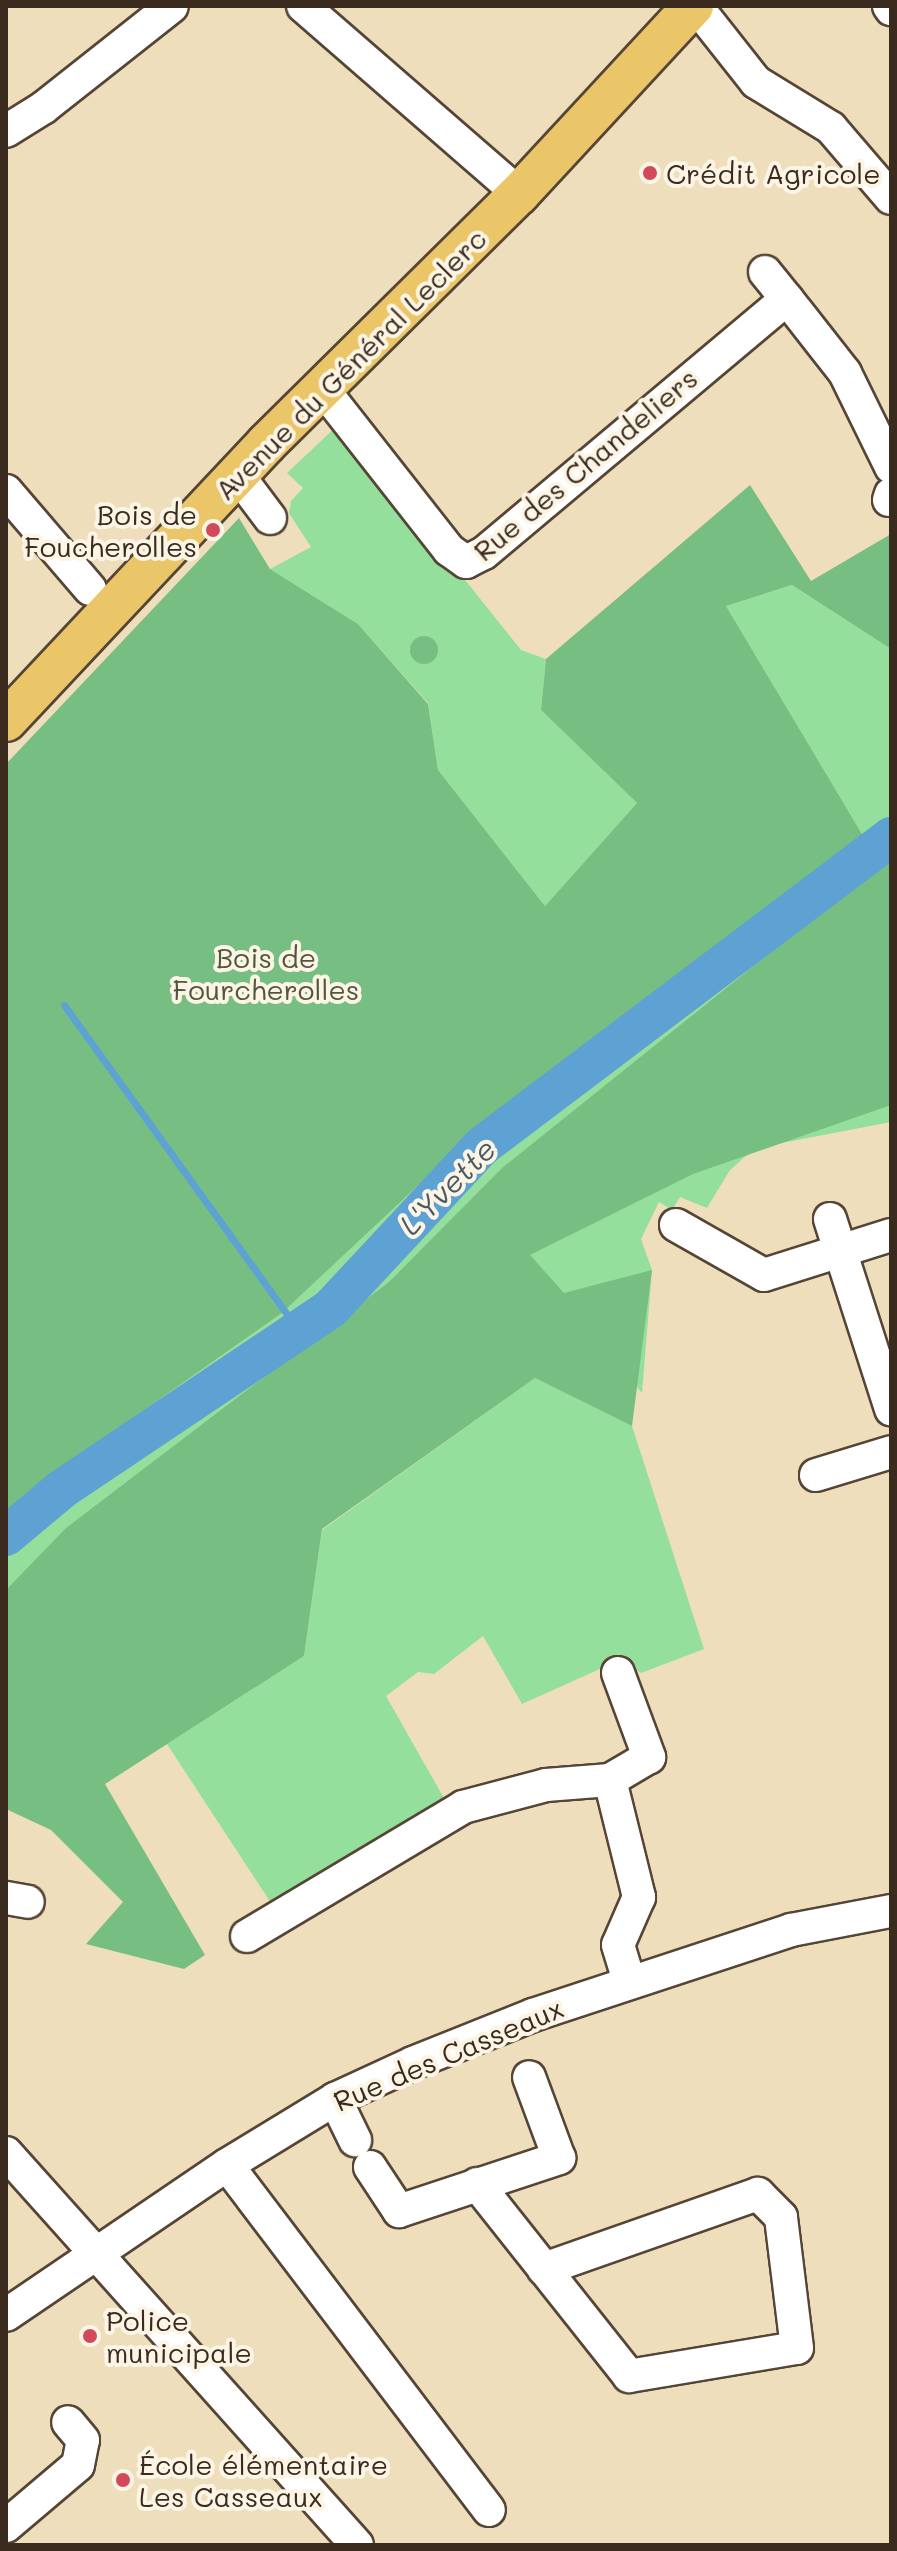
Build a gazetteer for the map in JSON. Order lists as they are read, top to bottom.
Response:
{
  "streets": {
    "main road": ["Avenue du Général Leclerc"],
    "street": ["Rue des Chandeliers", "Rue des Casseaux"]
  },
  "crossings": [
    ["Avenue du Général Leclerc", "Rue des Chandeliers"]
  ],
  "water": ["L'Yvette"],
  "parks": ["Bois de Fourcherolles"],
  "places": [
    "Crédit Agricole",
    "Bois de Foucherolles",
    "Police municipale",
    "École élémentaire Les Casseaux"
  ]
}
